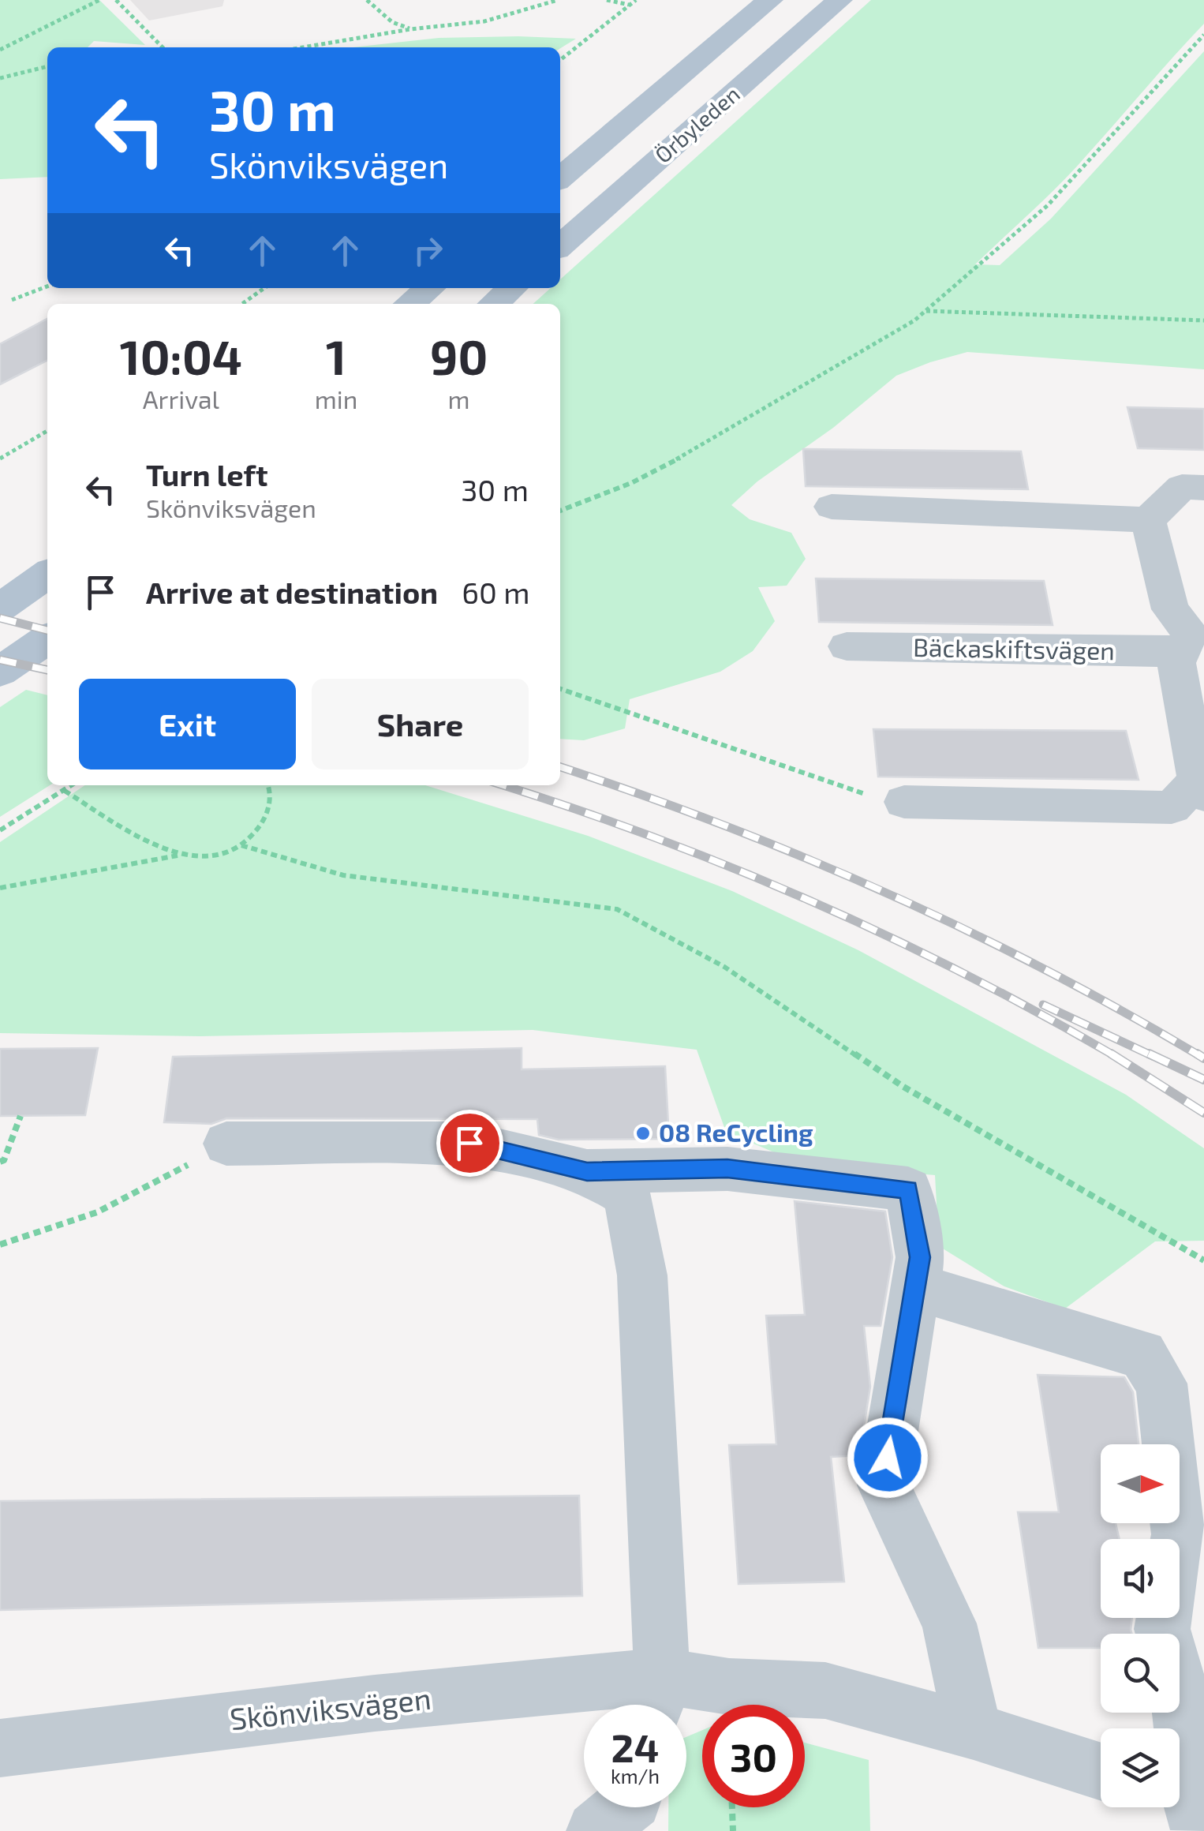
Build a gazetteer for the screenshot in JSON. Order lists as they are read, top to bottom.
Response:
{
  "streets": {
    "main road": ["Örbyleden"],
    "street": ["Bäckaskiftsvägen", "Skönviksvägen"]
  },
  "places": ["08 ReCycling"],
  "north": "right",
  "page": {
    "turn": ["30 m", "Skönviksvägen"],
    "eta": [
      "10:04",
      "Arrival",
      "1",
      "min",
      "90",
      "m"
    ],
    "list": [
      {
        "name": "Turn left",
        "note": "Skönviksvägen",
        "value": "30 m"
      },
      {
        "name": "Arrive at destination",
        "value": "60 m"
      }
    ],
    "buttons": ["Exit", "Share"],
    "speed": "24 km/h",
    "limit": "30"
  }
}
